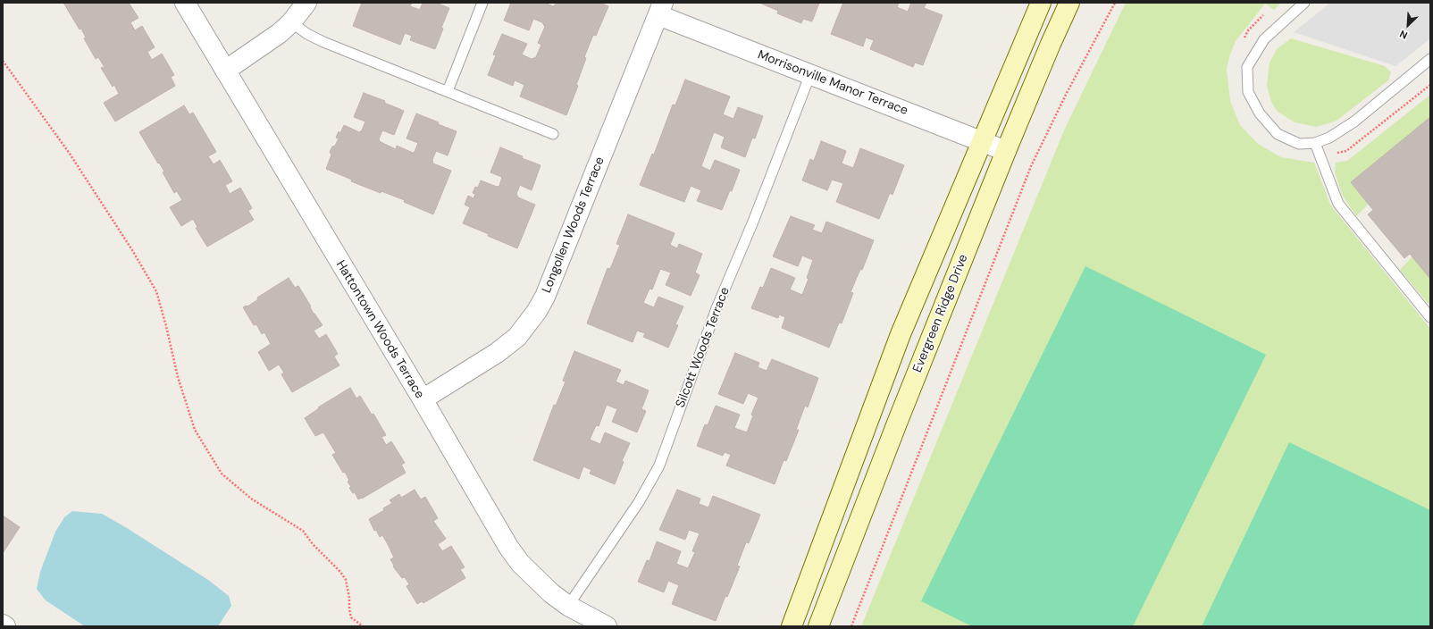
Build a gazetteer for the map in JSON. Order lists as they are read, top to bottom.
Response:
{
  "streets": {
    "street": [
      "Morrisonville Manor Terrace",
      "Longollen Woods Terrace",
      "Evergreen Ridge Drive",
      "Hattontown Woods Terrace"
    ],
    "lane": ["Silcott Woods Terrace"]
  },
  "crossings": [
    ["Morrisonville Manor Terrace", "Longollen Woods Terrace"],
    ["Morrisonville Manor Terrace", "Evergreen Ridge Drive"],
    ["Morrisonville Manor Terrace", "Silcott Woods Terrace"],
    ["Longollen Woods Terrace", "Hattontown Woods Terrace"],
    ["Hattontown Woods Terrace", "Silcott Woods Terrace"]
  ],
  "north": "bottom left"
}
